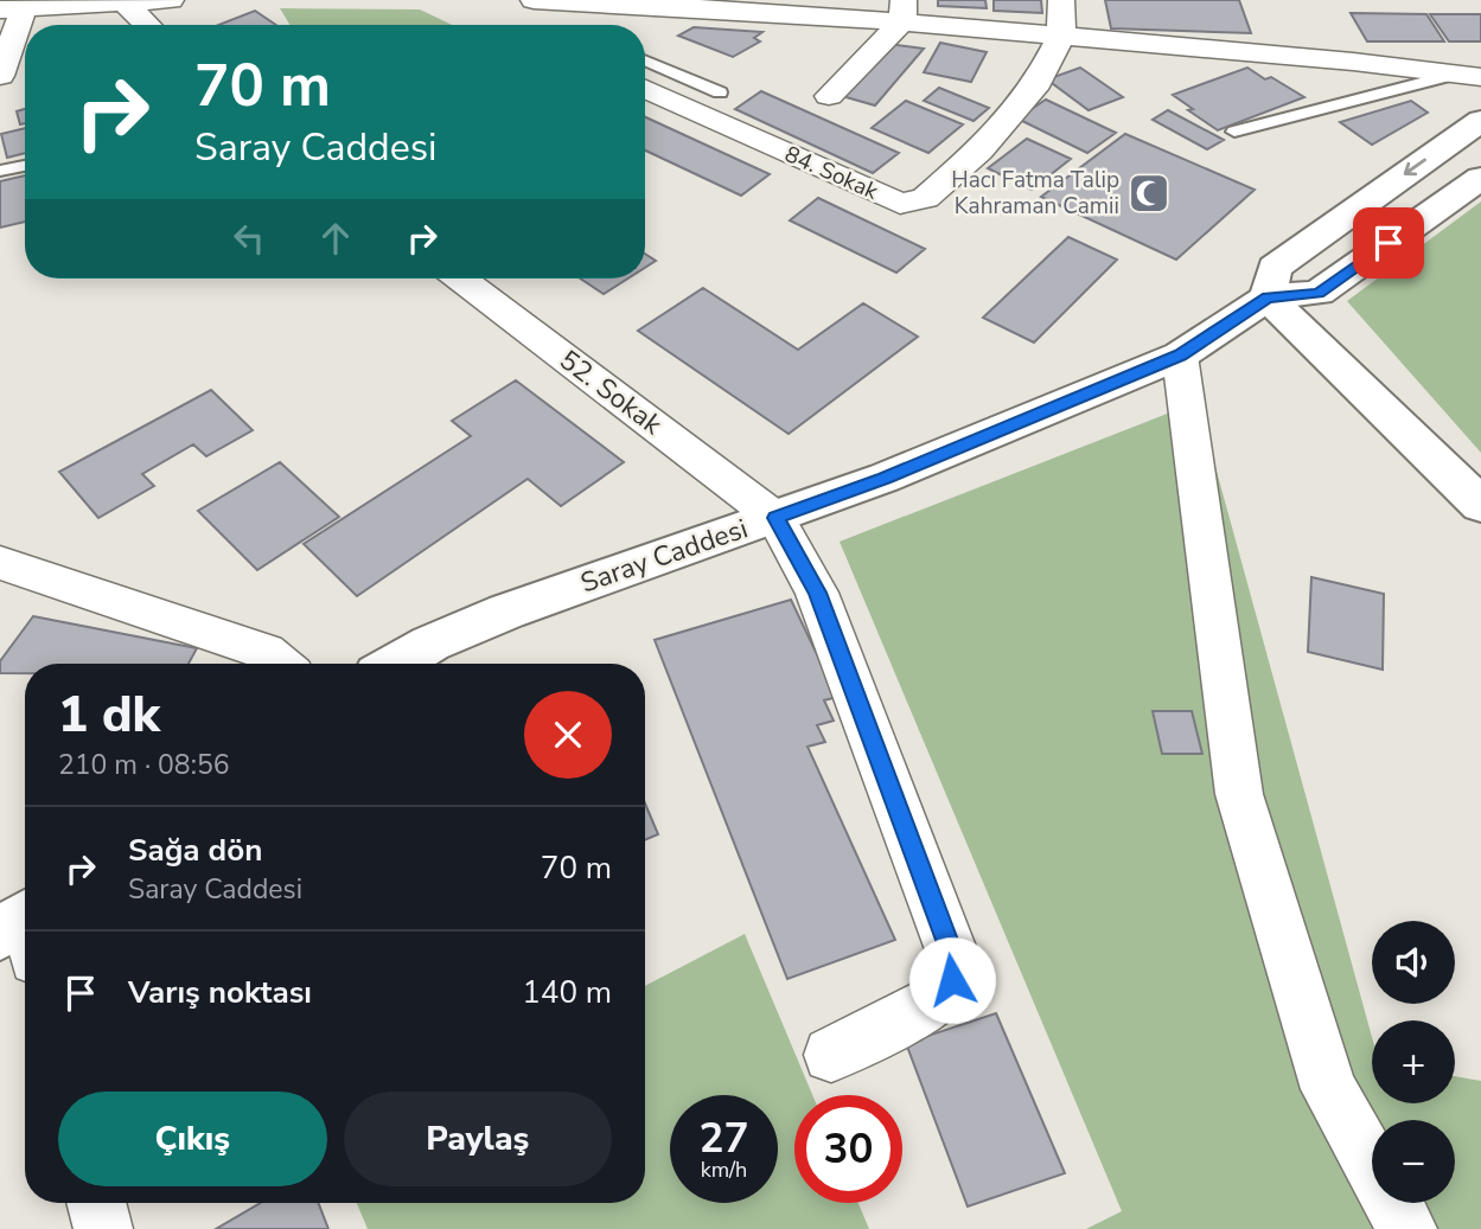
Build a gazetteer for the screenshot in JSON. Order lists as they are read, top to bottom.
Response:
{
  "streets": {
    "main road": ["Saray Caddesi"],
    "street": ["84. Sokak", "52. Sokak"]
  },
  "crossings": [
    ["52. Sokak", "Saray Caddesi"]
  ],
  "places": {
    "mosque": ["Hacı Fatma Talip Kahraman Camii"]
  },
  "page": {
    "turn": ["70 m", "Saray Caddesi"],
    "heading": ["1 dk", "210 m · 08:56"],
    "list": [
      {
        "name": "Sağa dön",
        "note": "Saray Caddesi",
        "value": "70 m"
      },
      {
        "name": "Varış noktası",
        "value": "140 m"
      }
    ],
    "map_buttons": ["+", "−"],
    "buttons": ["Çıkış", "Paylaş"],
    "speed": "27 km/h",
    "limit": "30"
  }
}
